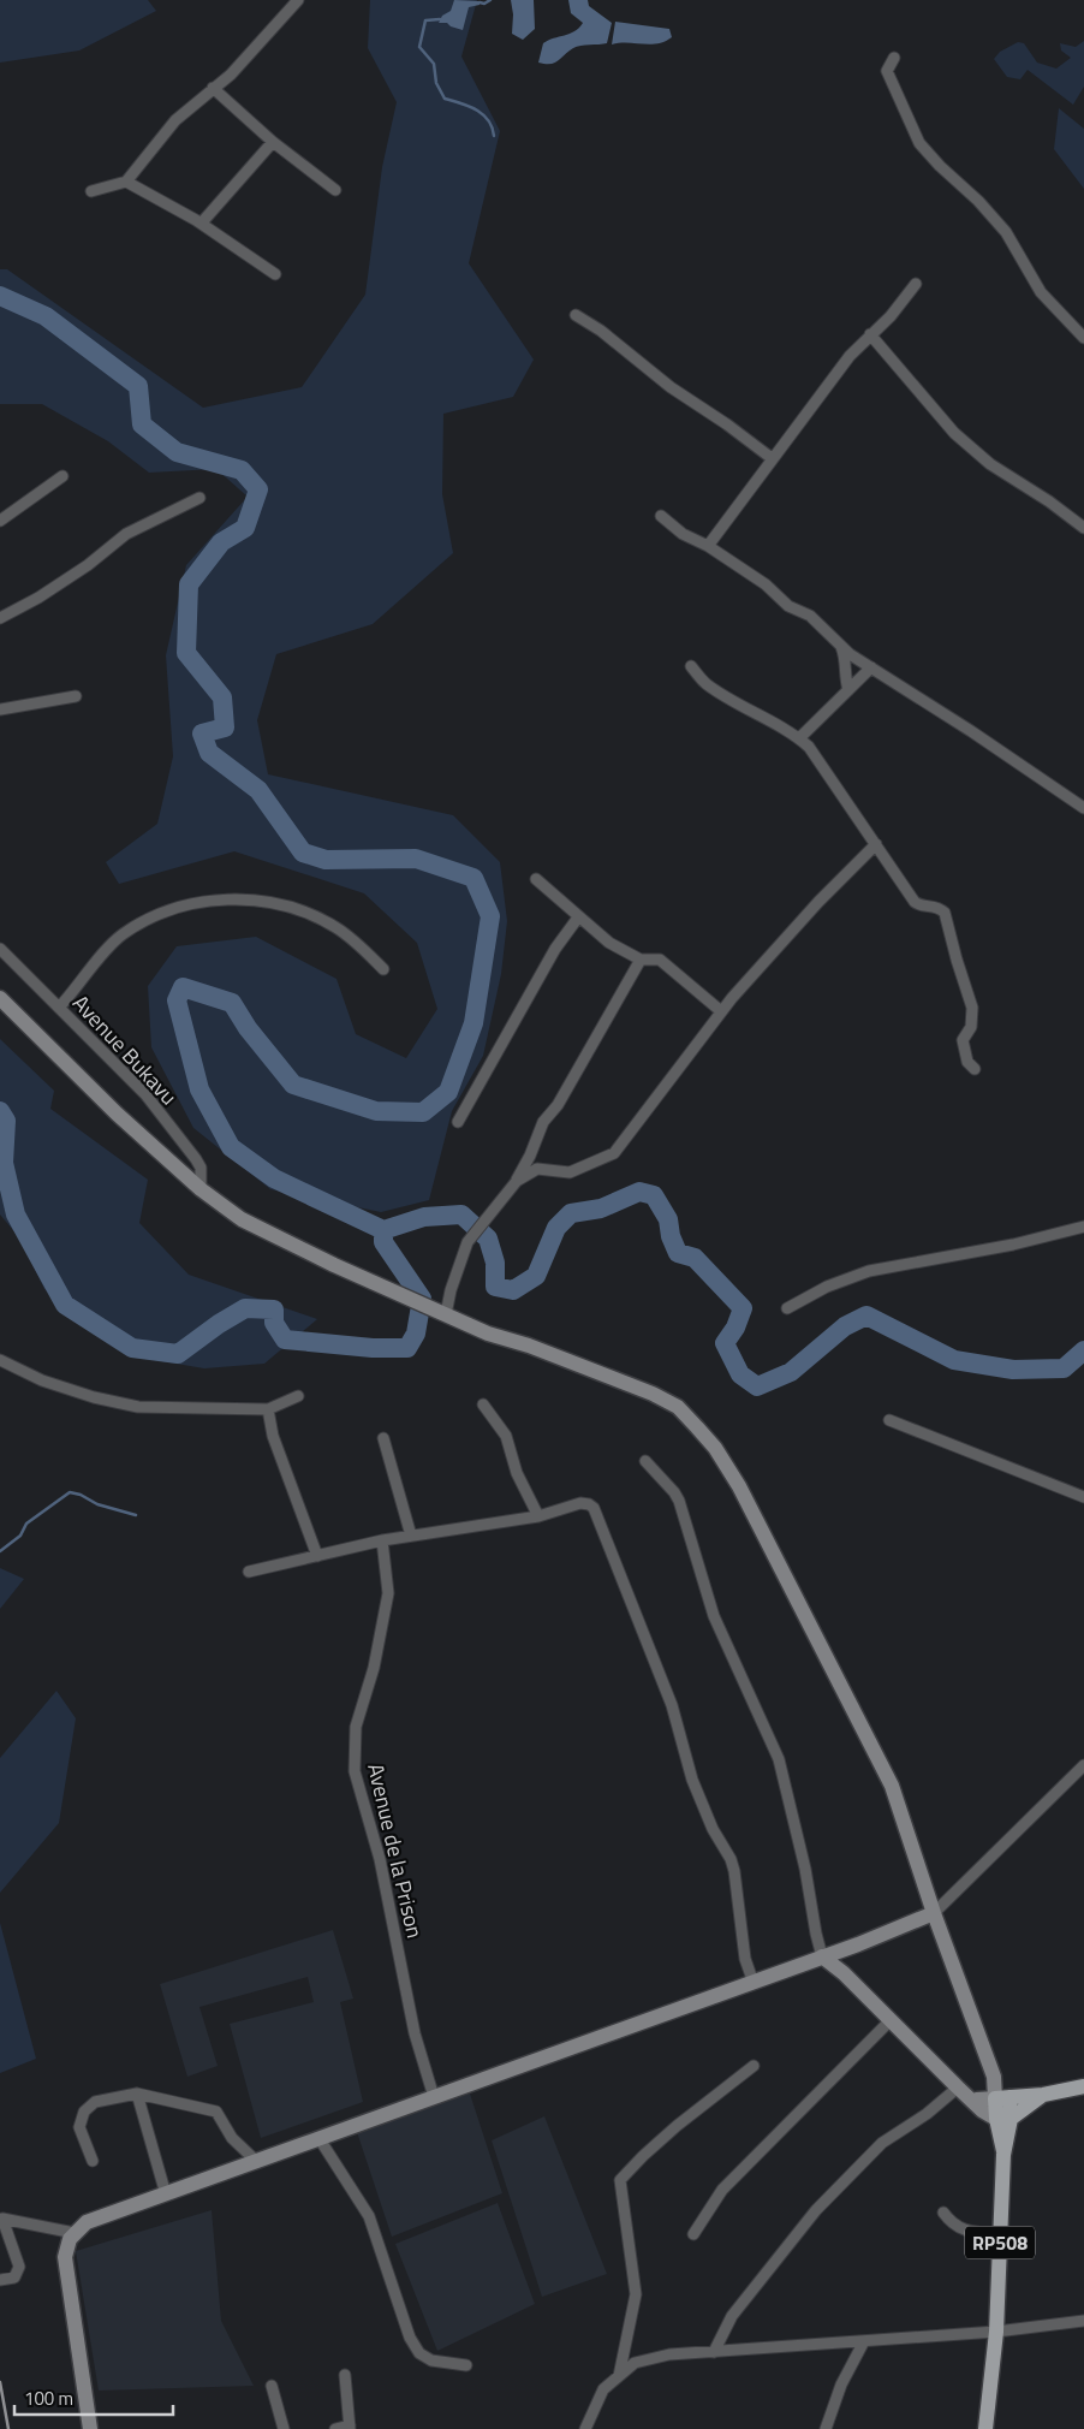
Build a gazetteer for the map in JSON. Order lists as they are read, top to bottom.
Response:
{
  "streets": {
    "main road": ["RP508"],
    "street": ["Avenue Bukavu", "Avenue de la Prison"]
  },
  "scale_bar": "100 m"
}
